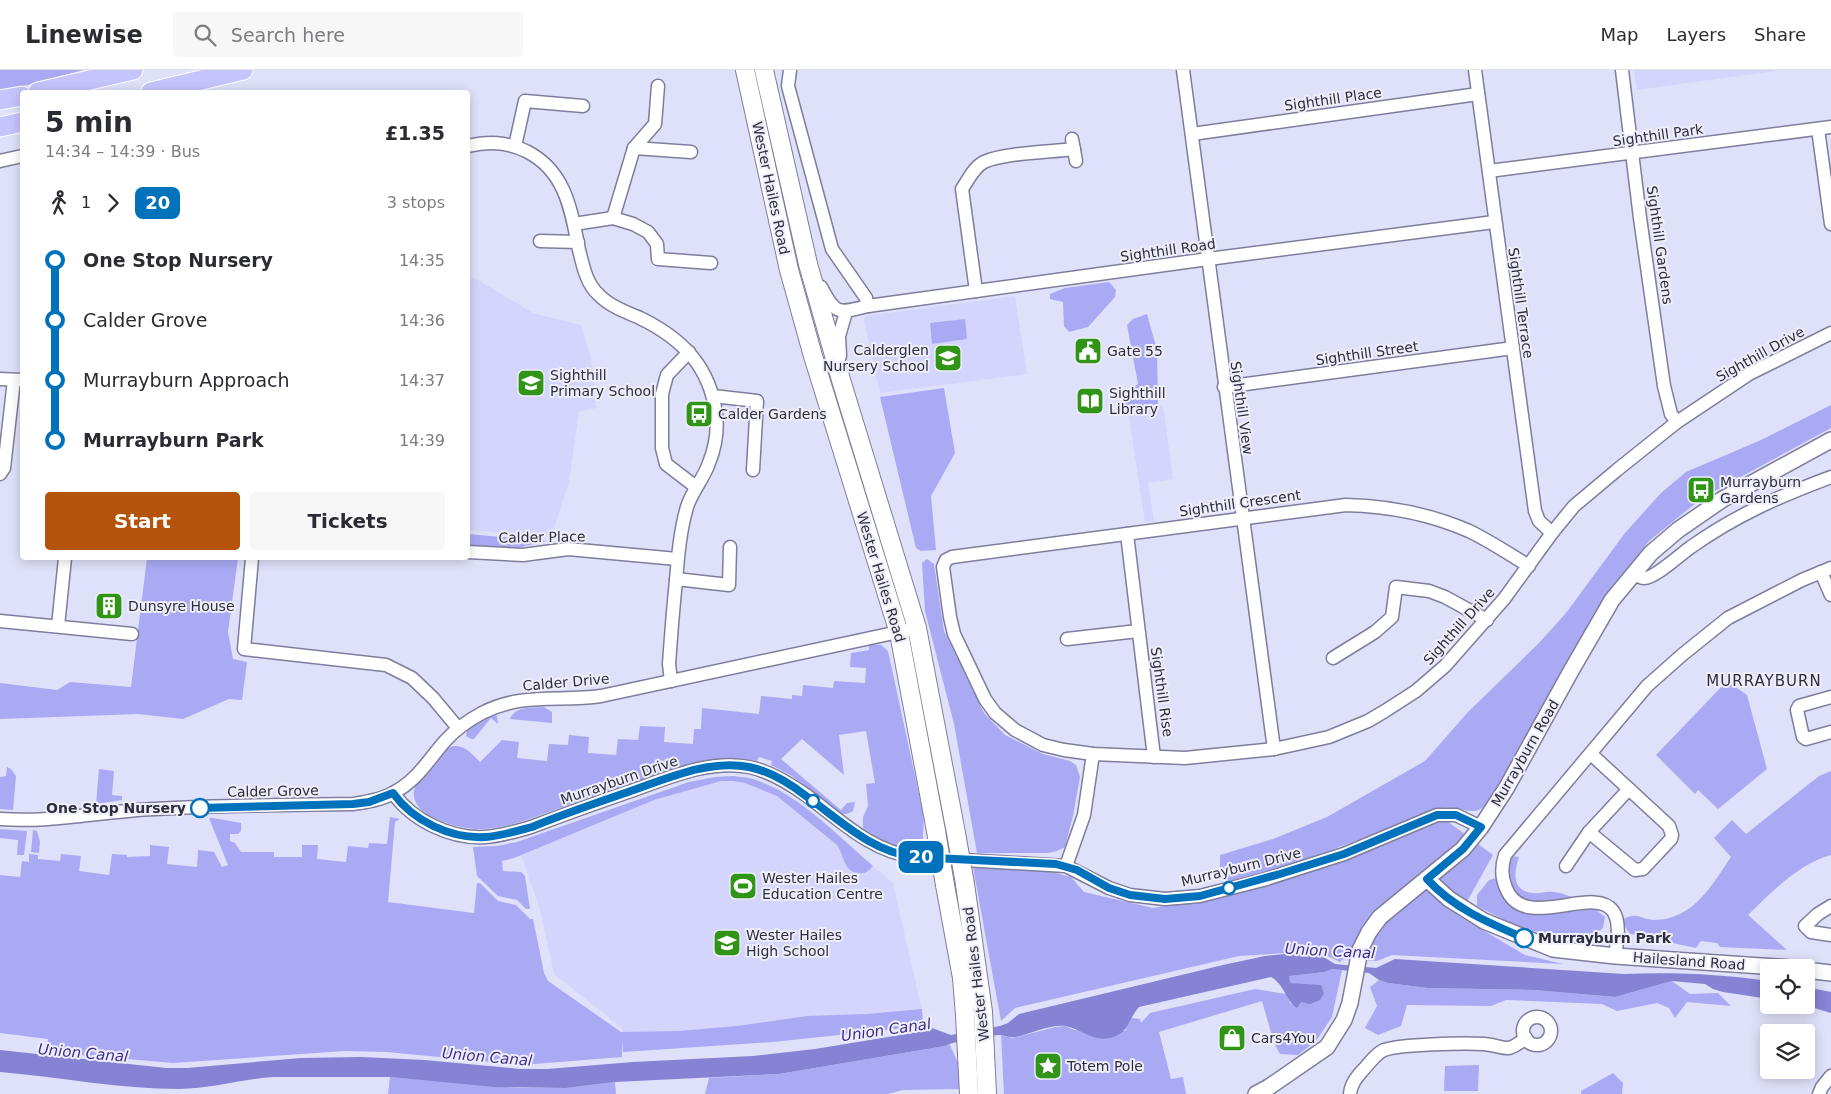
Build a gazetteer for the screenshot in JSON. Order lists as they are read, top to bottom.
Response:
{
  "streets": {
    "main road": ["Wester Hailes Road"],
    "street": [
      "Sighthill Place",
      "Sighthill Park",
      "Sighthill Gardens",
      "Sighthill Road",
      "Sighthill Terrace",
      "Sighthill Street",
      "Sighthill Drive",
      "Sighthill View",
      "Sighthill Crescent",
      "Calder Place",
      "Calder Drive",
      "Sighthill Rise",
      "Murrayburn Road",
      "Murrayburn Drive",
      "Calder Grove",
      "Hailesland Road"
    ]
  },
  "crossings": [
    ["Sighthill Place", "Sighthill Terrace"],
    ["Sighthill Place", "Sighthill View"],
    ["Sighthill Park", "Sighthill Gardens"],
    ["Sighthill Park", "Sighthill Terrace"],
    ["Wester Hailes Road", "Calder Drive"],
    ["Sighthill Gardens", "Sighthill Drive"],
    ["Sighthill Road", "Sighthill Terrace"],
    ["Sighthill Road", "Sighthill View"],
    ["Sighthill Terrace", "Sighthill Street"],
    ["Sighthill Terrace", "Sighthill Drive"],
    ["Sighthill Street", "Sighthill View"],
    ["Sighthill Drive", "Sighthill View"],
    ["Sighthill Drive", "Sighthill Crescent"],
    ["Sighthill Drive", "Sighthill Rise"],
    ["Sighthill View", "Sighthill Crescent"],
    ["Sighthill Crescent", "Sighthill Rise"],
    ["Calder Drive", "Calder Grove"],
    ["Murrayburn Road", "Murrayburn Drive"],
    ["Murrayburn Road", "Hailesland Road"],
    ["Murrayburn Drive", "Calder Grove"]
  ],
  "districts": ["MURRAYBURN"],
  "water": ["Union Canal"],
  "places": {
    "public building": ["Gate 55"],
    "school or university": ["Calderglen Nursery School", "Sighthill Primary School", "Wester Hailes High School"],
    "library": ["Sighthill Library"],
    "bus stop": ["Calder Gardens", "Murrayburn Gardens"],
    "building": ["Dunsyre House"],
    "other": ["One Stop Nursery", "Murrayburn Park"],
    "sports": ["Wester Hailes Education Centre"],
    "shop": ["Cars4You"],
    "place": ["Totem Pole"]
  },
  "lines": ["bus line 20"],
  "page": {
    "header": "Linewise",
    "search": "Search here",
    "nav": ["Map", "Layers", "Share"],
    "on_map": "20",
    "heading": ["5 min", "14:34 – 14:39 · Bus", "£1.35"],
    "legs": ["1", "20", "3 stops"],
    "list": [
      {
        "name": "One Stop Nursery",
        "value": "14:35"
      },
      {
        "name": "Calder Grove",
        "value": "14:36"
      },
      {
        "name": "Murrayburn Approach",
        "value": "14:37"
      },
      {
        "name": "Murrayburn Park",
        "value": "14:39"
      }
    ],
    "buttons": ["Start", "Tickets"]
  }
}
